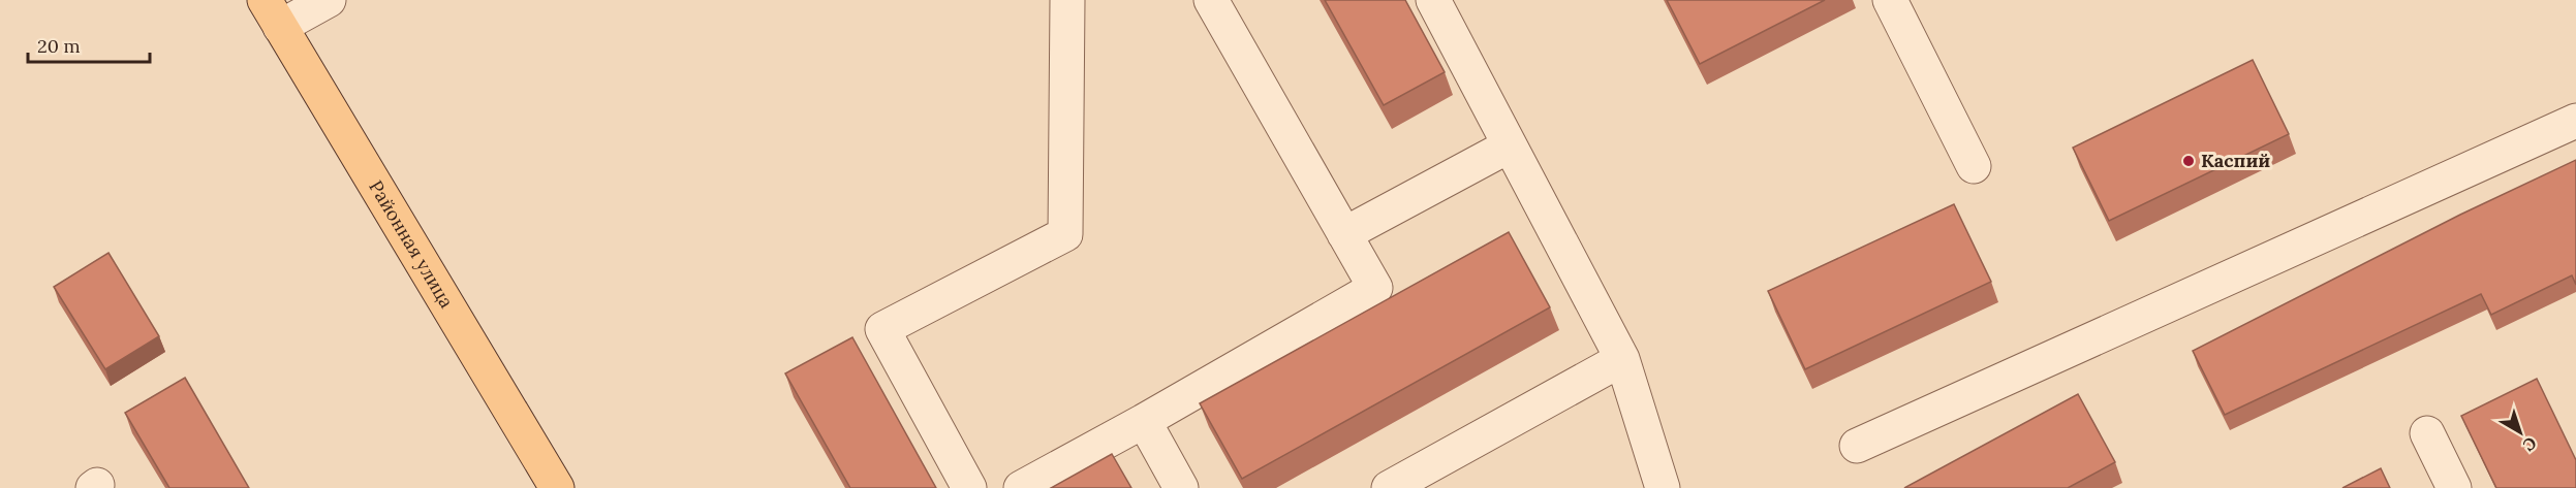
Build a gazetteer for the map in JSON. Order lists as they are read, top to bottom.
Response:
{
  "streets": {
    "main road": ["Районная улица"]
  },
  "places": ["Каспий"],
  "scale_bar": "20 m",
  "north": "bottom right"
}
